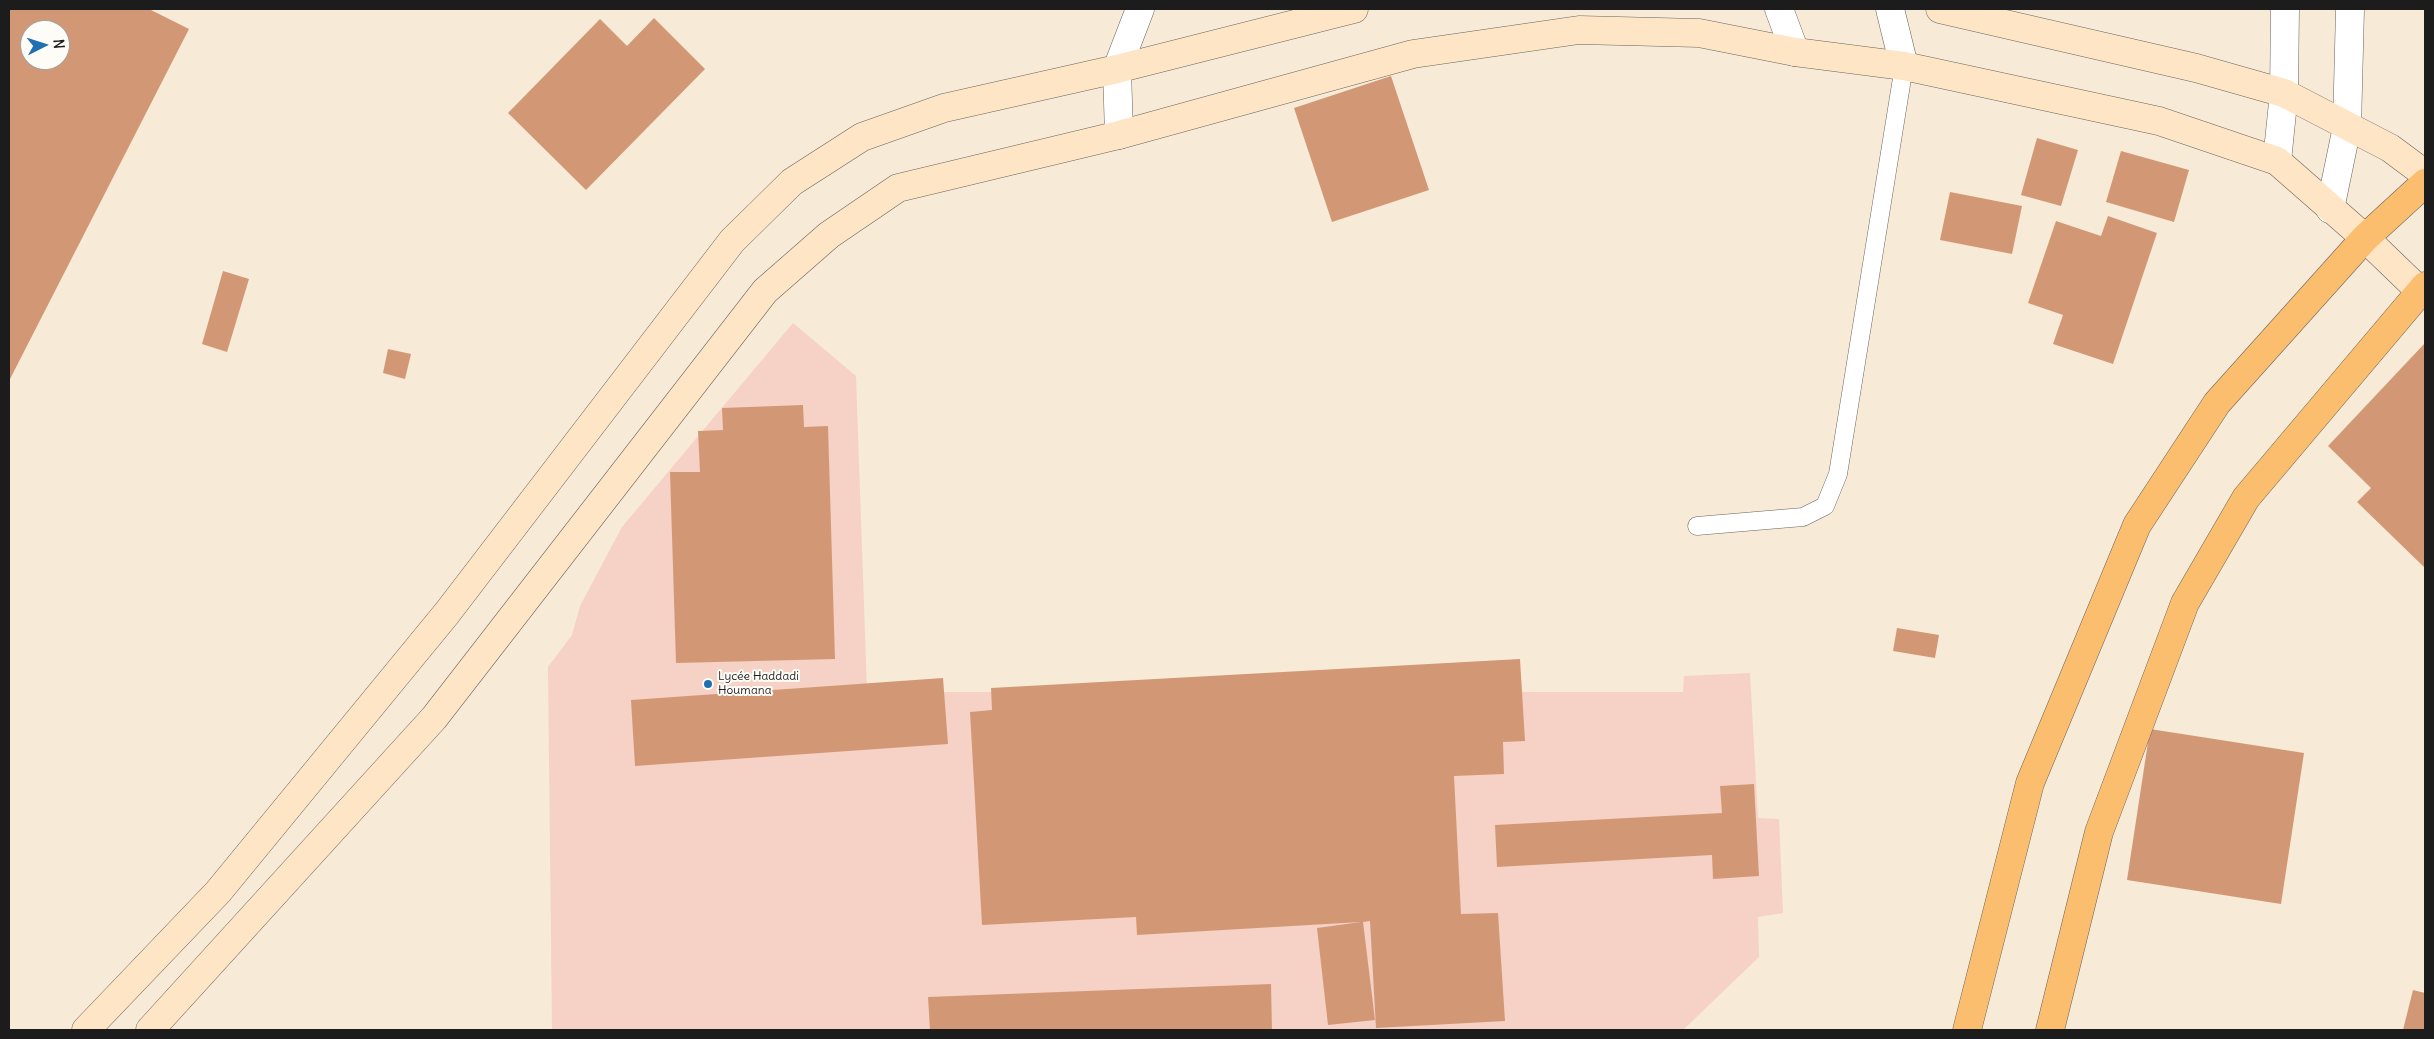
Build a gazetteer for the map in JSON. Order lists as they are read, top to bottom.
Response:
{
  "places": ["Lycée Haddadi Houmana"],
  "north": "right"
}
